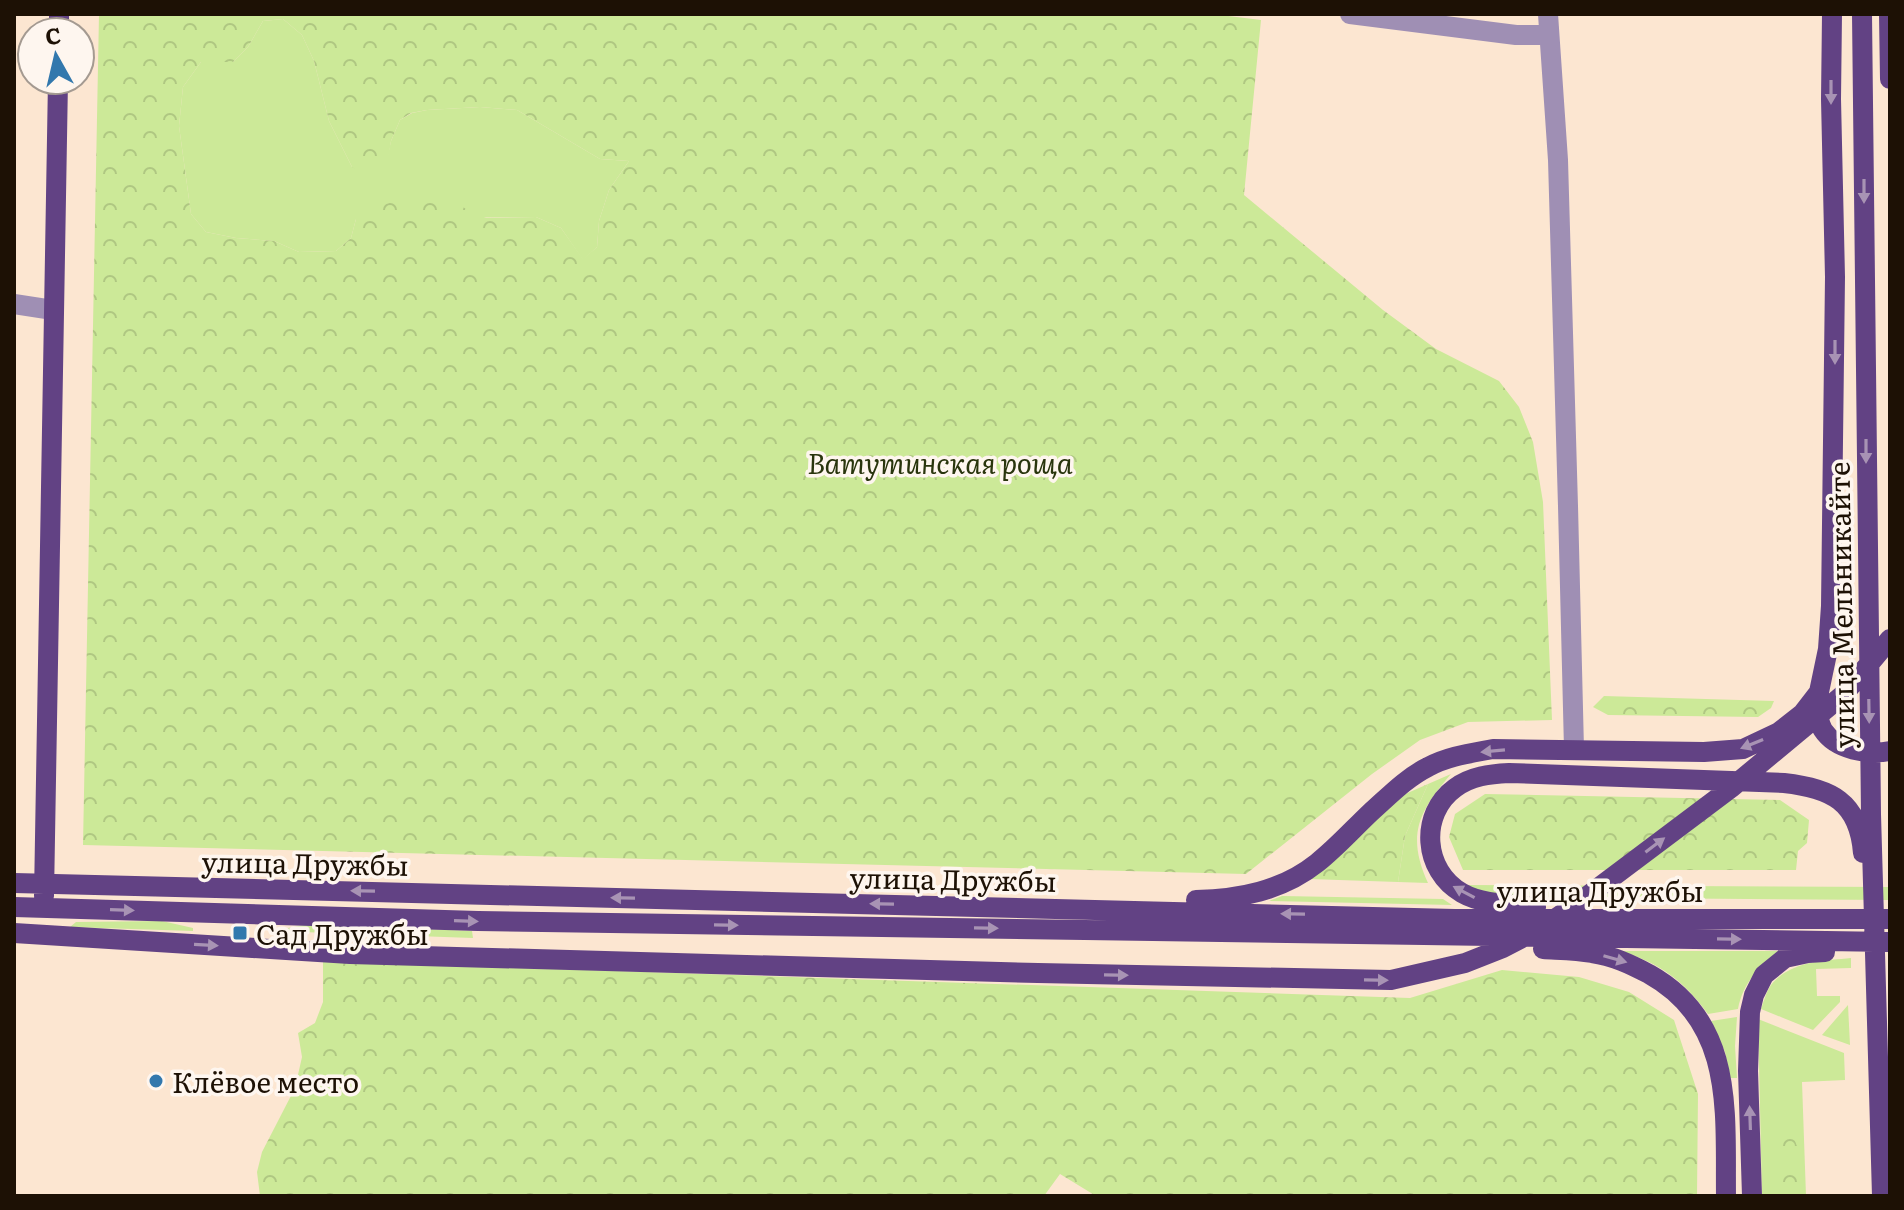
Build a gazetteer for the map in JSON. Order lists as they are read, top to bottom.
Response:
{
  "streets": {
    "main road": ["улица Мельникайте", "улица Дружбы"]
  },
  "parks": ["Ватутинская роща"],
  "places": {
    "transit": ["Сад Дружбы"],
    "other": ["Клёвое место"]
  },
  "north": "top"
}
